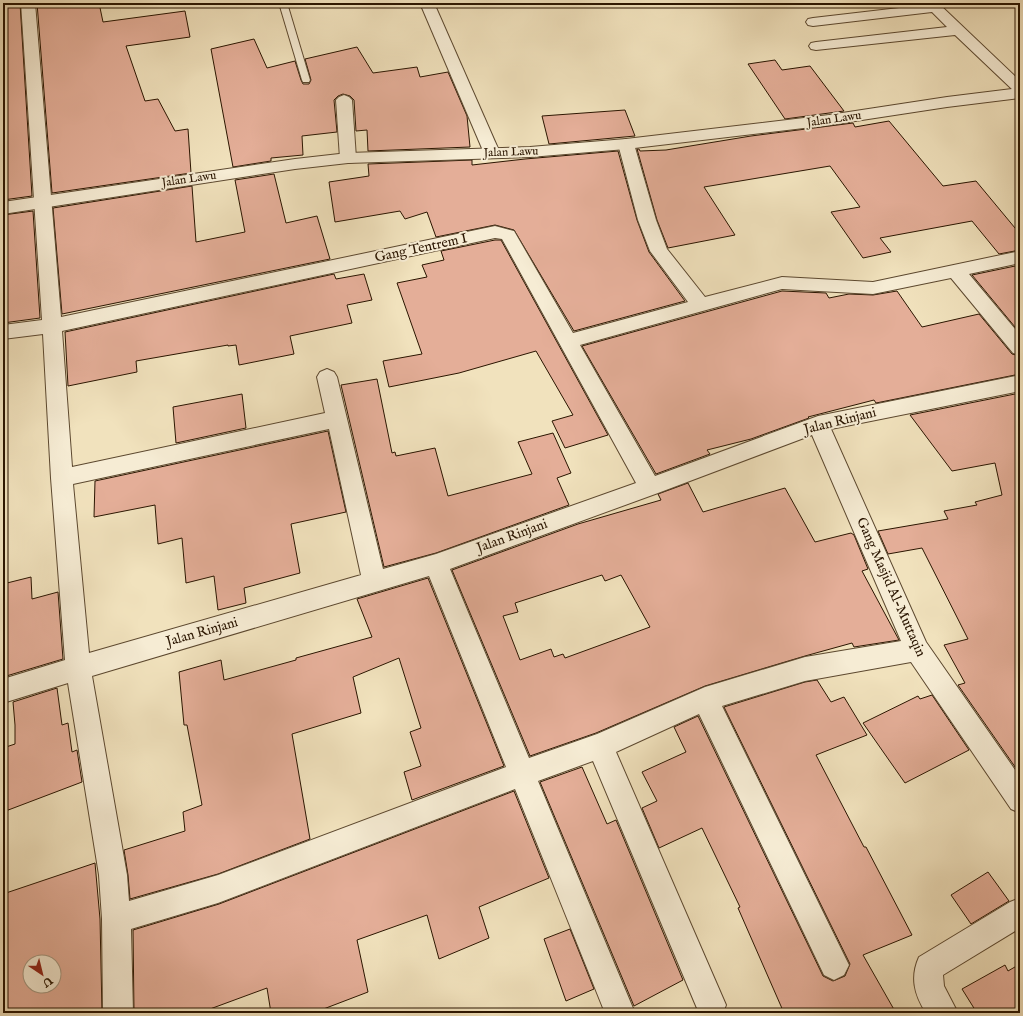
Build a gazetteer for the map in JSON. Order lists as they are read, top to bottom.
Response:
{
  "streets": {
    "street": [
      "Jalan Lawu",
      "Gang Tentrem I",
      "Jalan Rinjani",
      "Gang Masjid Al-Muttaqin"
    ]
  },
  "crossings": [
    ["Gang Tentrem I", "Jalan Rinjani"],
    ["Jalan Rinjani", "Gang Masjid Al-Muttaqin"]
  ],
  "north": "bottom right"
}
